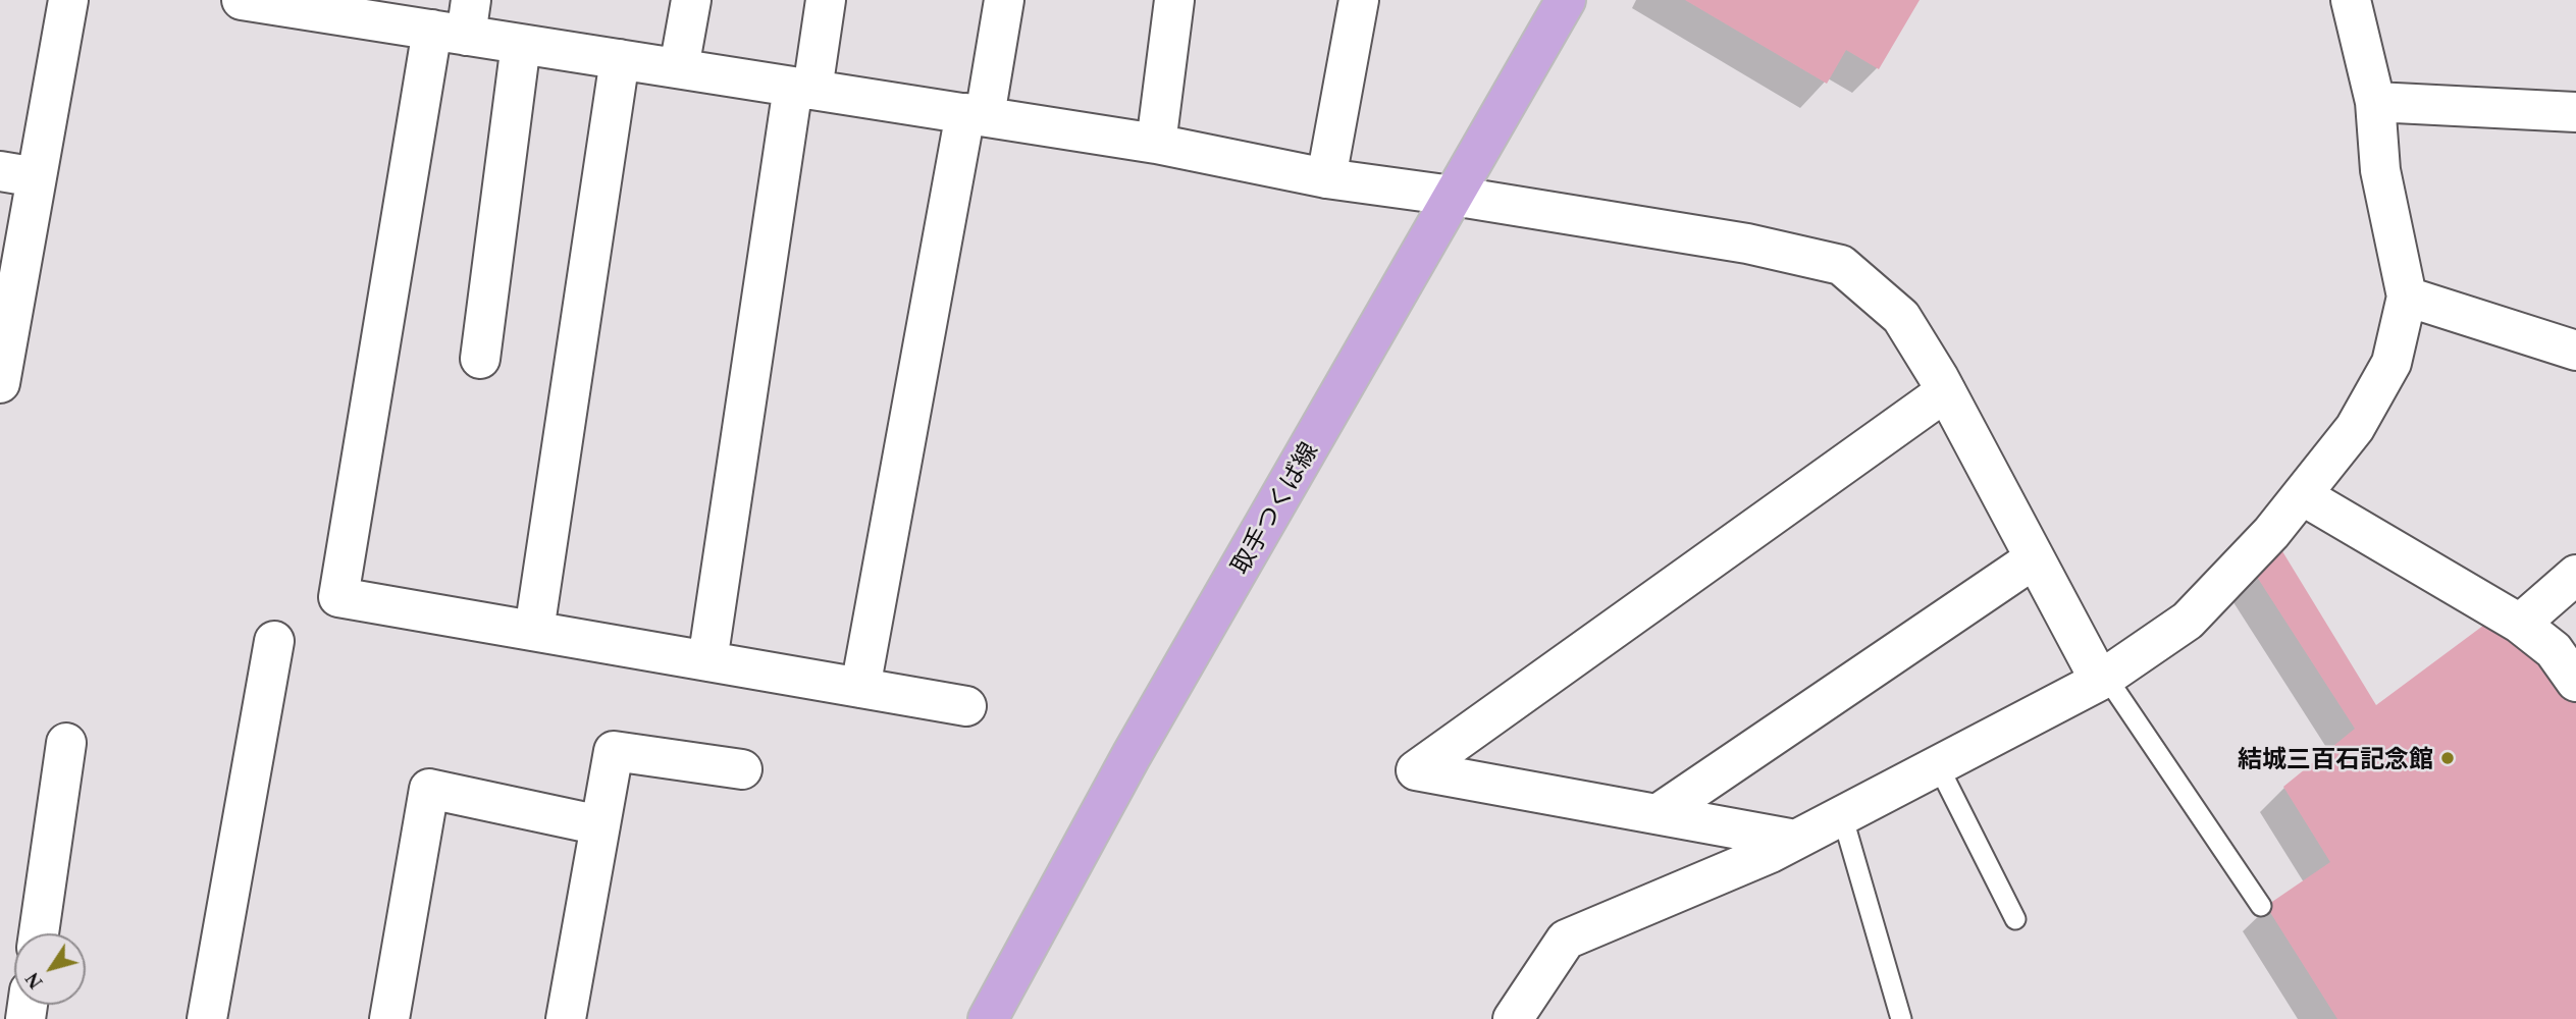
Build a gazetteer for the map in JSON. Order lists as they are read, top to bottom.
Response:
{
  "streets": {
    "main road": ["取手つくば線"]
  },
  "places": ["結城三百石記念館"],
  "north": "bottom left"
}
